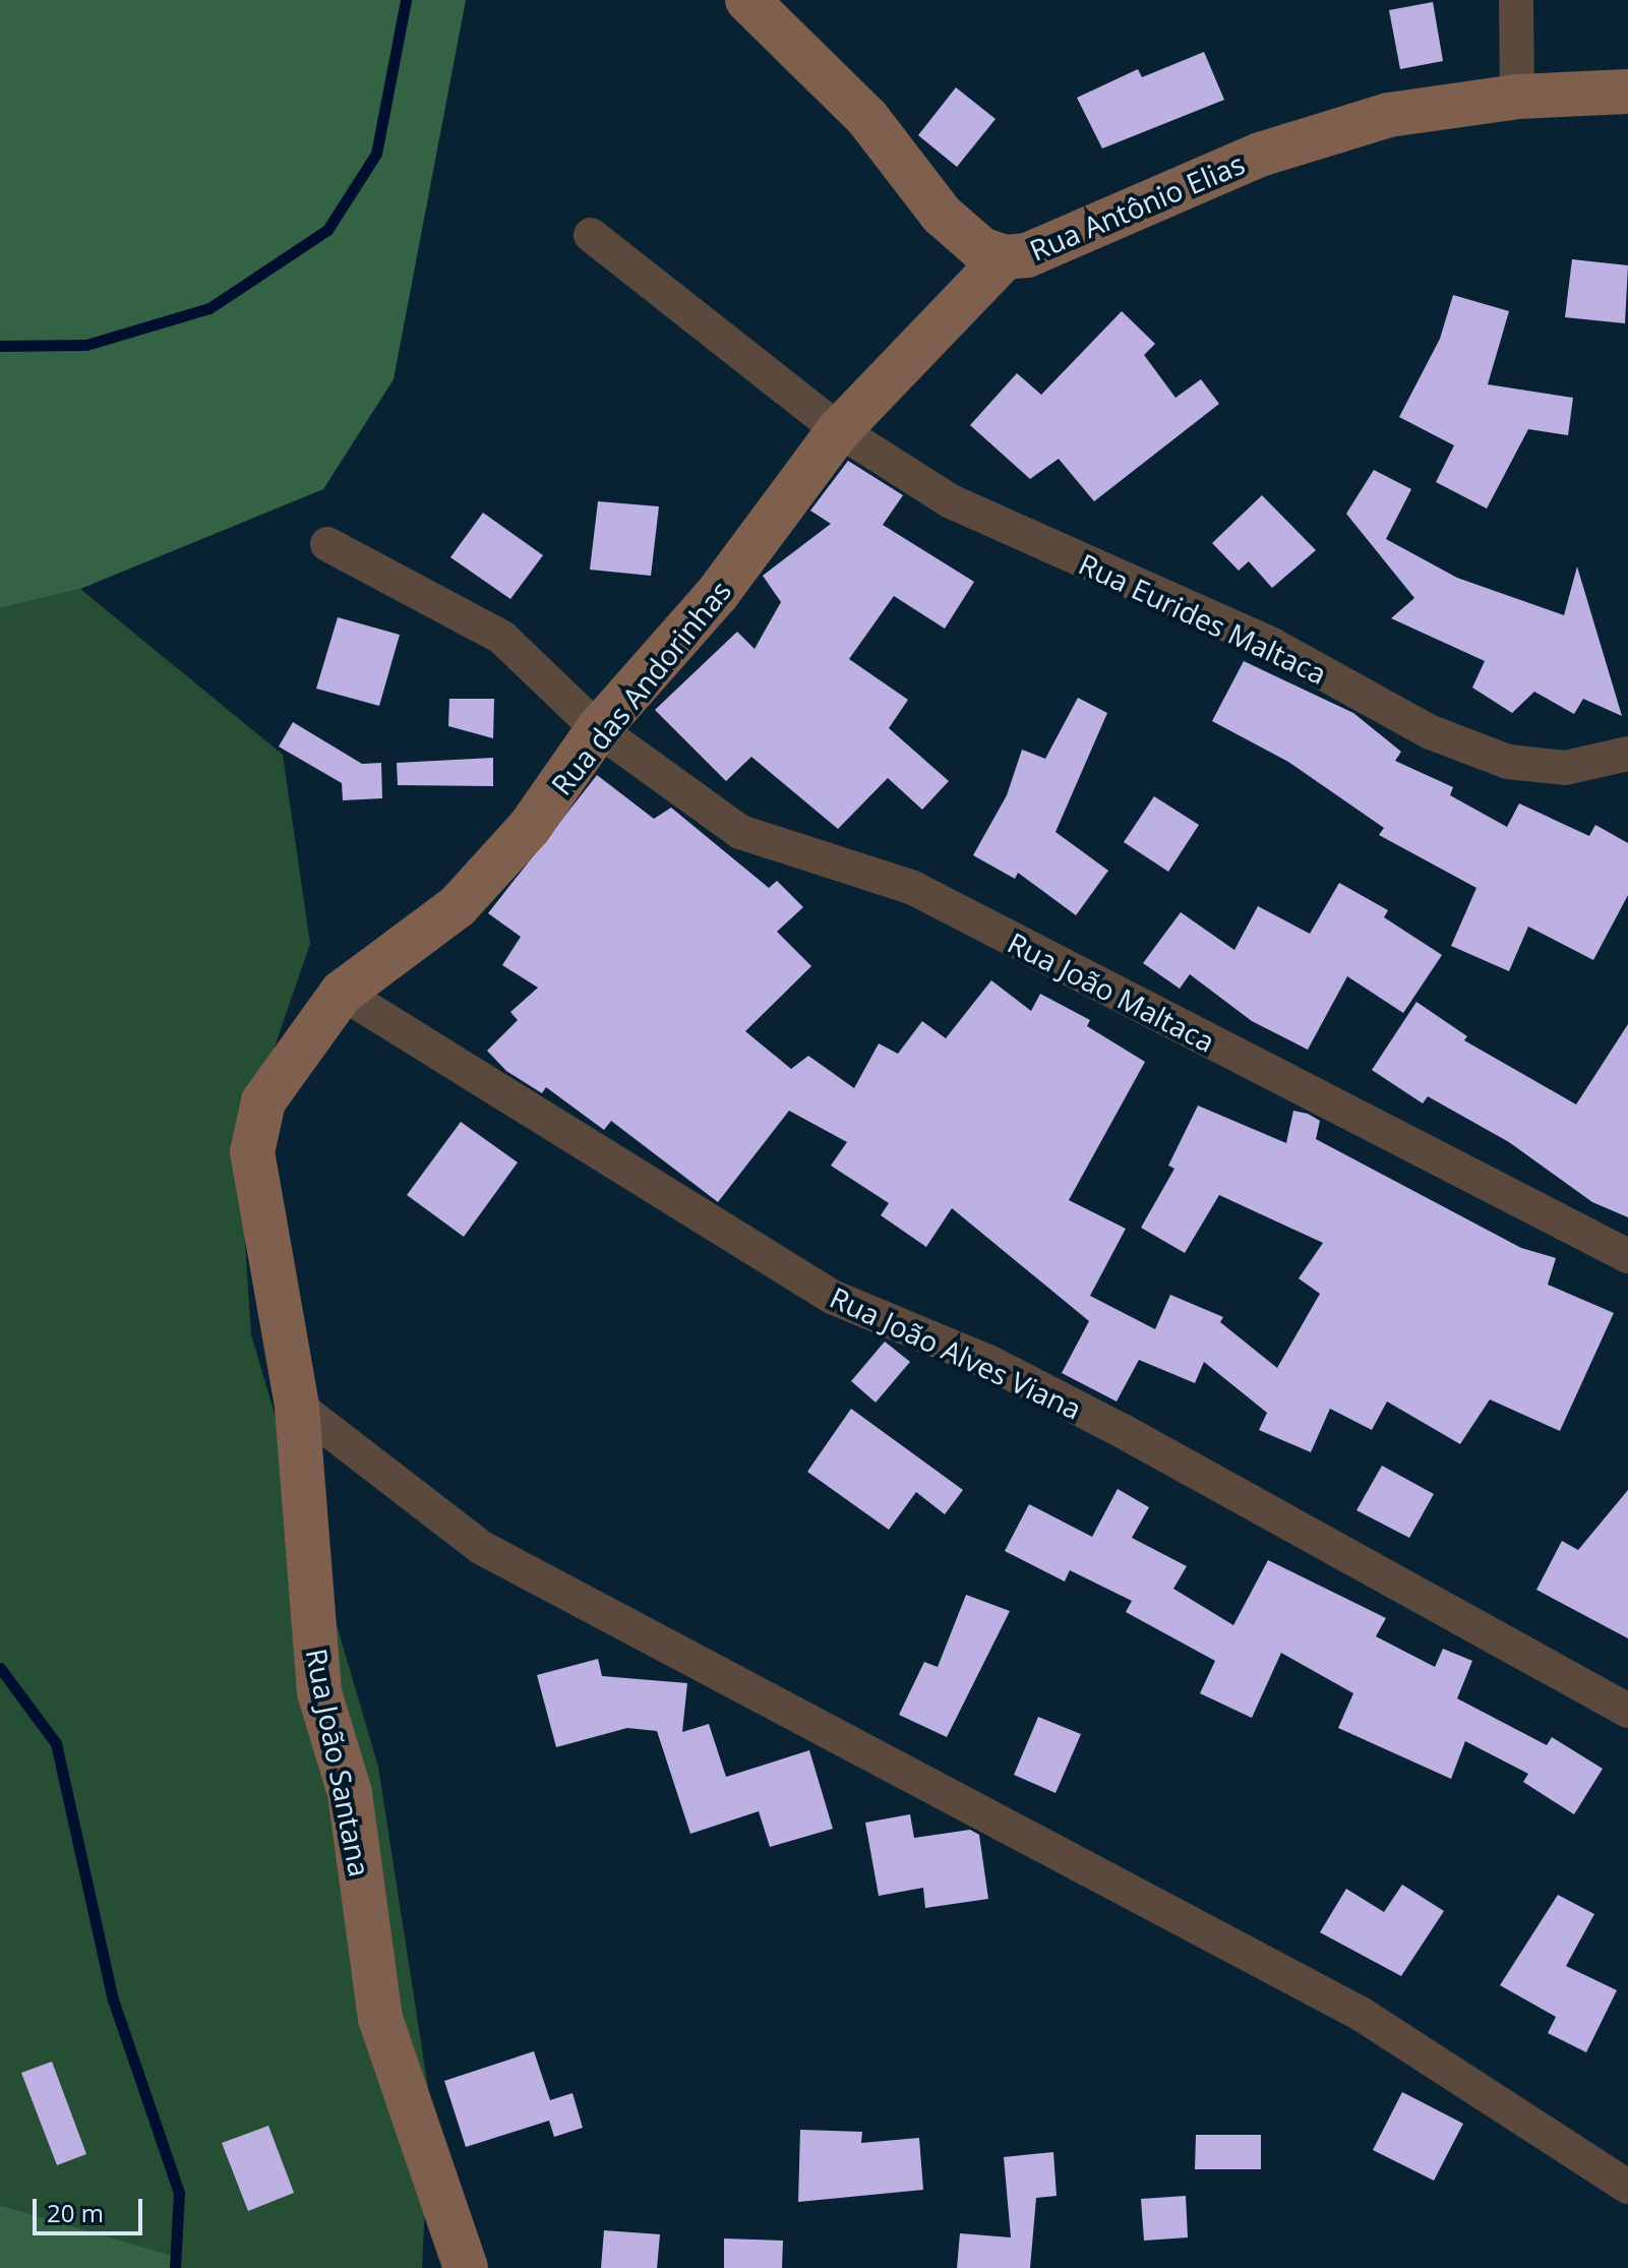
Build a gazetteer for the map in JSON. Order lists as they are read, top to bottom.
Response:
{
  "streets": {
    "street": [
      "Rua Antônio Elias",
      "Rua Eurides Maltaca",
      "Rua das Andorinhas",
      "Rua João Maltaca",
      "Rua João Alves Viana",
      "Rua João Santana"
    ]
  },
  "crossings": [
    ["Rua Antônio Elias", "Rua das Andorinhas"],
    ["Rua Eurides Maltaca", "Rua das Andorinhas"],
    ["Rua das Andorinhas", "Rua João Maltaca"],
    ["Rua das Andorinhas", "Rua João Alves Viana"],
    ["Rua das Andorinhas", "Rua João Santana"]
  ],
  "scale_bar": "20 m"
}
